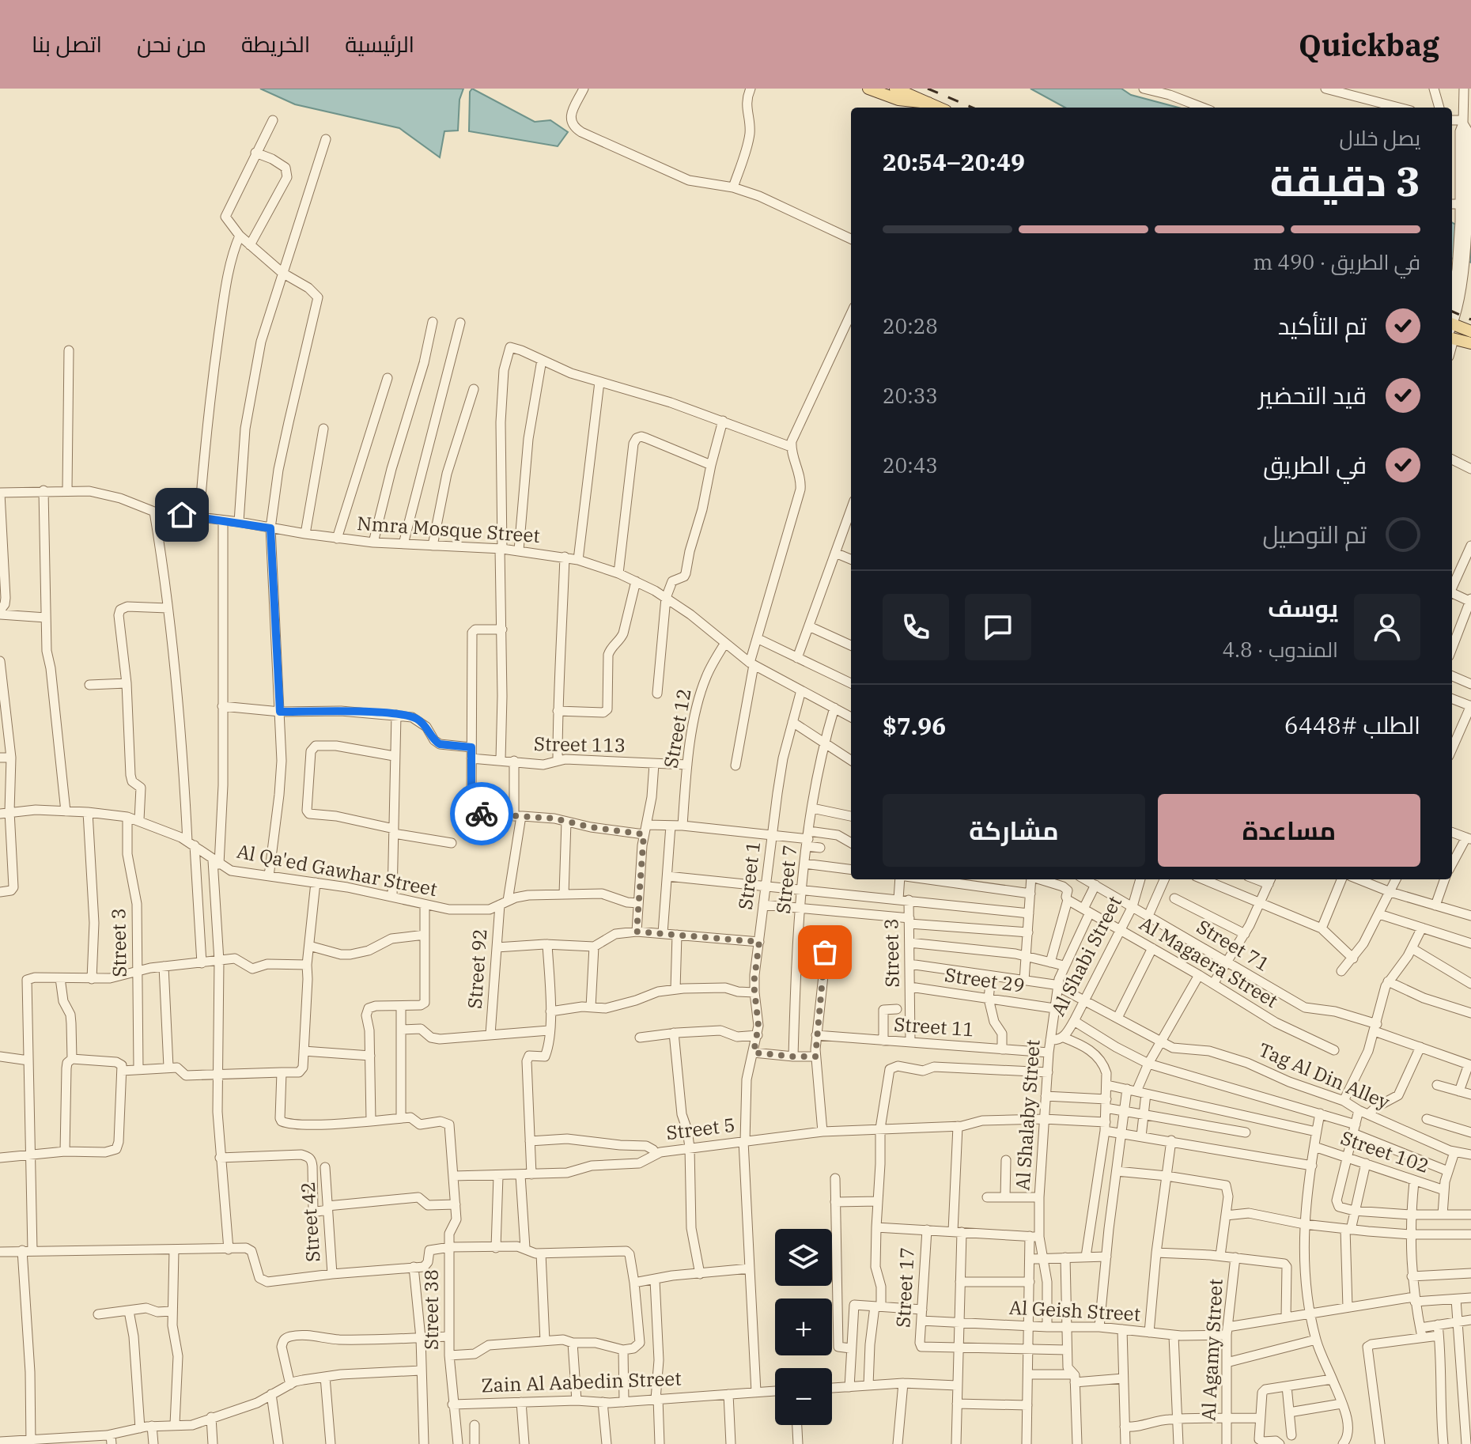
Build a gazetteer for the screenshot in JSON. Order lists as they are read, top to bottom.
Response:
{
  "streets": {
    "street": [
      "Nmra Mosque Street",
      "Street 12",
      "Street 113",
      "Al Qa'ed Gawhar Street",
      "Street 1",
      "Street 7",
      "Street 3",
      "Street 71",
      "Al Shabi Street",
      "Al Magaera Street",
      "Street 92",
      "Street 29",
      "Street 11",
      "Tag Al Din Alley",
      "Al Shalaby Street",
      "Street 5",
      "Street 102",
      "Street 42",
      "Street 17",
      "Street 38",
      "Al Geish Street",
      "Al Agamy Street",
      "Zain Al Aabedin Street"
    ]
  },
  "crossings": [
    ["Nmra Mosque Street", "Street 12"],
    ["Nmra Mosque Street", "Street 1"],
    ["Nmra Mosque Street", "Street 7"],
    ["Street 12", "Street 113"],
    ["Street 113", "Street 92"],
    ["Al Qa'ed Gawhar Street", "Street 3"],
    ["Al Qa'ed Gawhar Street", "Street 92"],
    ["Street 1", "Street 5"],
    ["Street 1", "Zain Al Aabedin Street"],
    ["Street 3", "Street 29"],
    ["Street 3", "Street 11"],
    ["Street 3", "Tag Al Din Alley"],
    ["Street 71", "Al Shabi Street"],
    ["Street 71", "Al Shalaby Street"],
    ["Al Shabi Street", "Al Magaera Street"],
    ["Al Shabi Street", "Tag Al Din Alley"],
    ["Al Shabi Street", "Al Shalaby Street"],
    ["Al Magaera Street", "Al Shalaby Street"],
    ["Street 29", "Al Shalaby Street"],
    ["Street 11", "Al Shalaby Street"],
    ["Tag Al Din Alley", "Al Shalaby Street"],
    ["Al Shalaby Street", "Street 5"],
    ["Al Shalaby Street", "Al Geish Street"],
    ["Street 5", "Street 38"],
    ["Street 17", "Al Geish Street"],
    ["Street 38", "Zain Al Aabedin Street"],
    ["Al Geish Street", "Al Agamy Street"]
  ],
  "page": {
    "header": "Quickbag",
    "nav": [
      "الرئيسية",
      "الخريطة",
      "من نحن",
      "اتصل بنا"
    ],
    "heading": ["3 دقيقة", "يصل خلال", "20:49–20:54"],
    "panel": [
      "يوسف",
      "المندوب · 4.8",
      "الطلب #6448",
      "$7.96"
    ],
    "bar": "في الطريق · 490 m",
    "list": [
      ["تم التأكيد", "20:28"],
      ["قيد التحضير", "20:33"],
      ["في الطريق", "20:43"],
      "تم التوصيل"
    ],
    "buttons": ["مساعدة", "مشاركة"],
    "map_buttons": ["+", "−"]
  }
}
